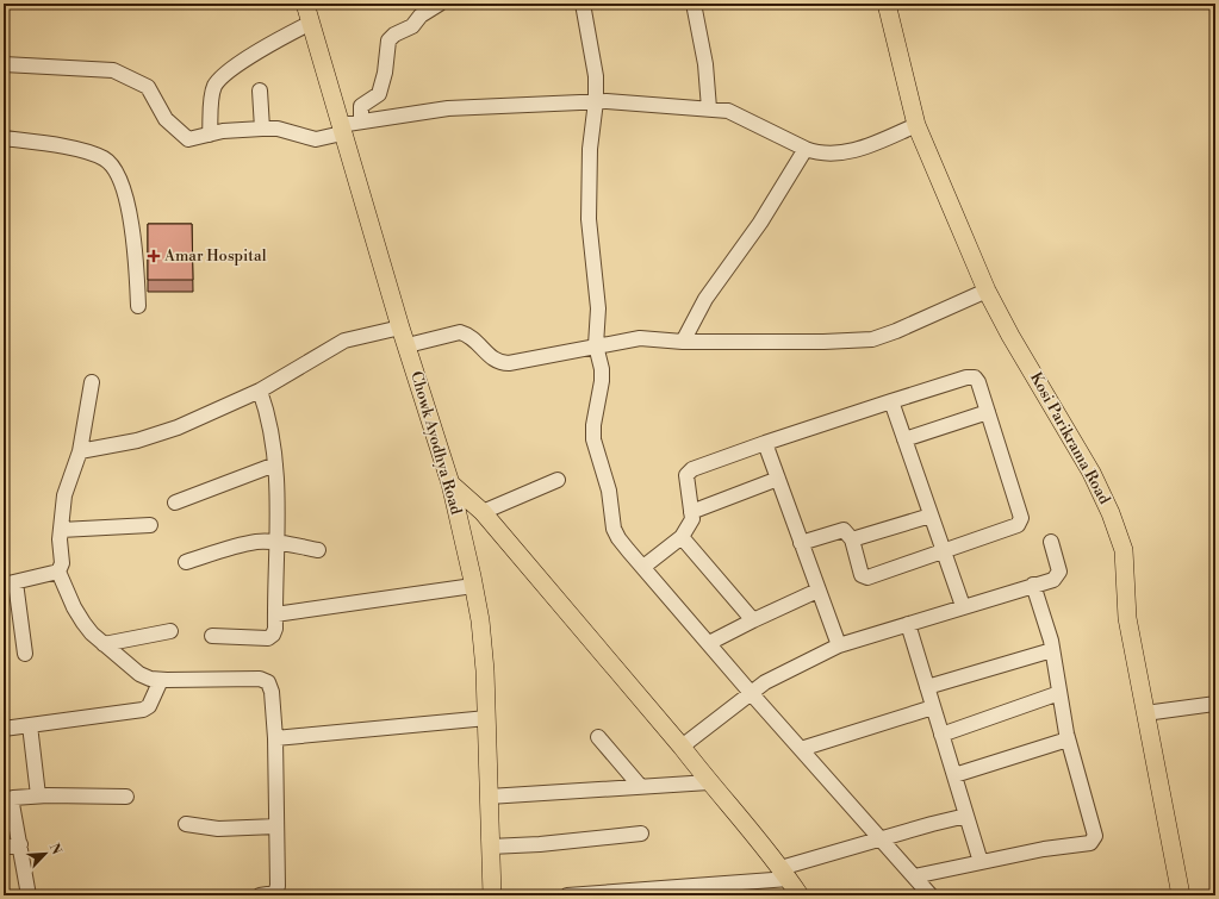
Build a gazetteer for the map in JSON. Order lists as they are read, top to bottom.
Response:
{
  "streets": {
    "main road": ["Kosi Parikrama Road", "Chowk Ayodhya Road"]
  },
  "places": {
    "health": ["Amar Hospital"]
  },
  "north": "top right"
}
